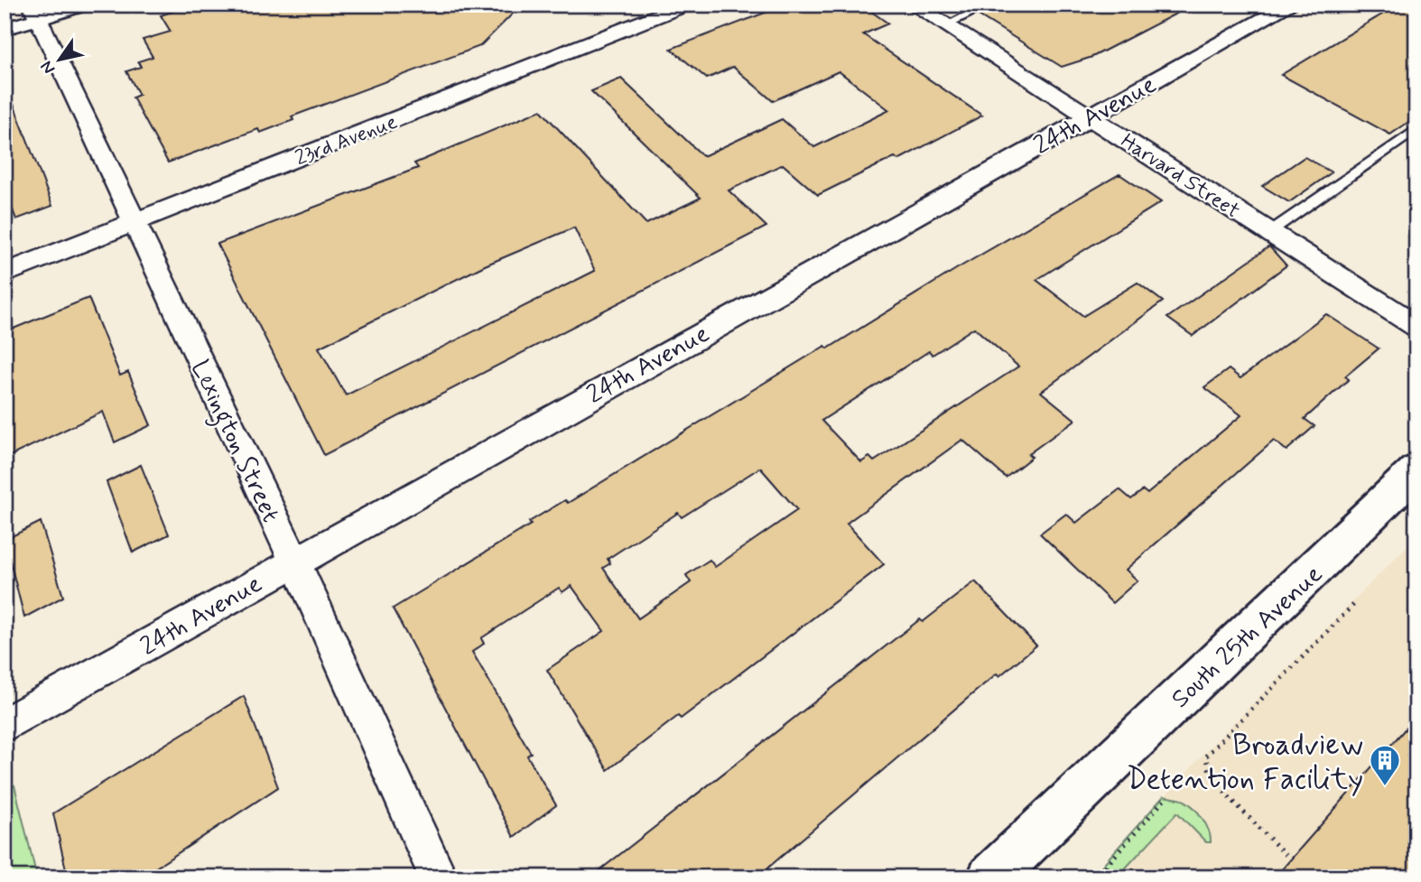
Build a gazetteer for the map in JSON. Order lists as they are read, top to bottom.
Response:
{
  "streets": {
    "main road": ["South 25th Avenue"],
    "street": [
      "24th Avenue",
      "23rd Avenue",
      "Harvard Street",
      "Lexington Street"
    ]
  },
  "crossings": [
    ["24th Avenue", "Harvard Street"],
    ["24th Avenue", "Lexington Street"],
    ["23rd Avenue", "Lexington Street"]
  ],
  "places": {
    "building": ["Broadview Detention Facility"]
  },
  "north": "bottom left"
}
